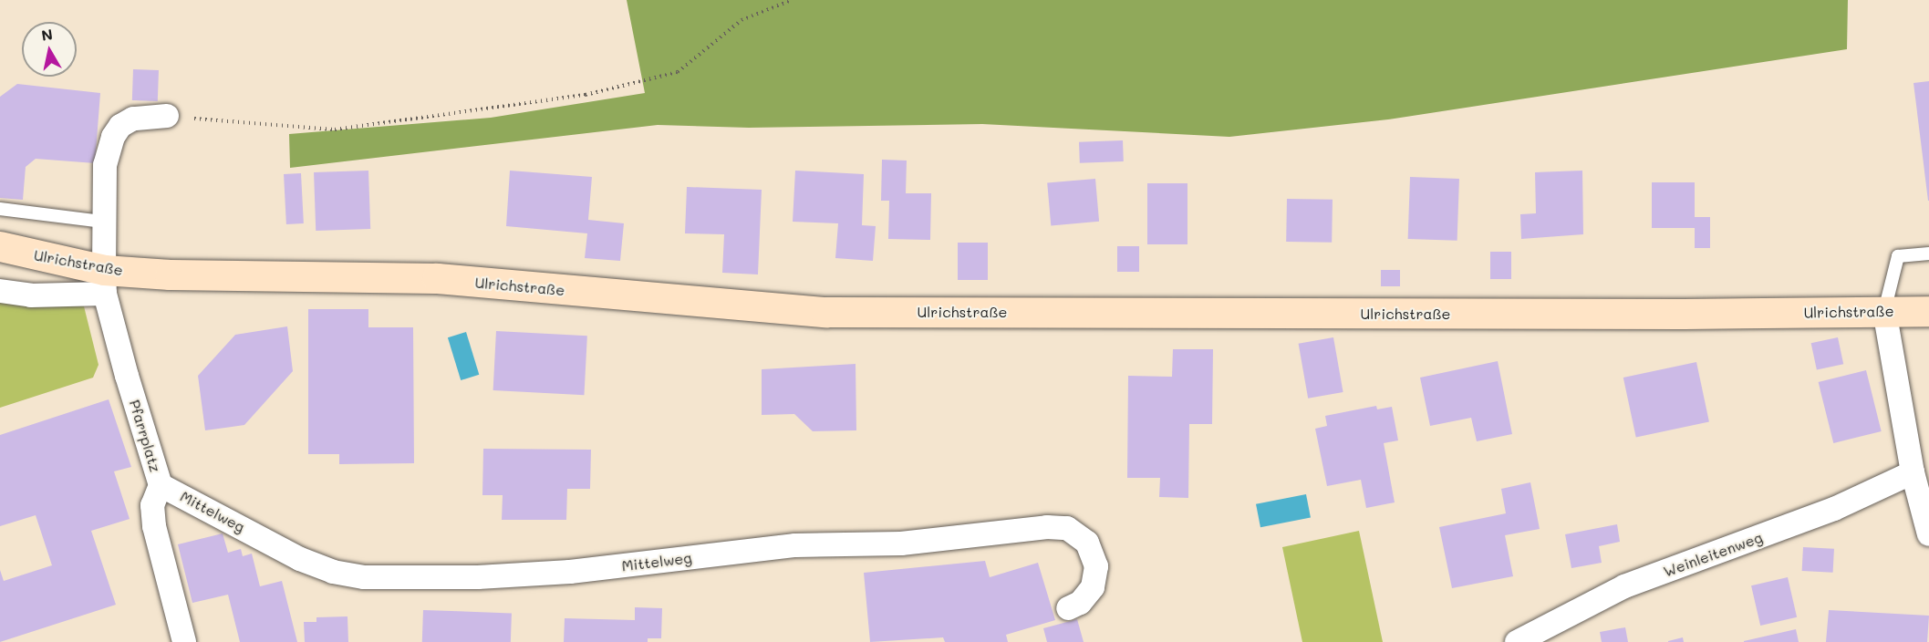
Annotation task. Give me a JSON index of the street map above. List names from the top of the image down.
{
  "streets": {
    "street": [
      "Ulrichstraße",
      "Pfarrplatz",
      "Mittelweg",
      "Weinleitenweg"
    ]
  },
  "crossings": [
    ["Ulrichstraße", "Pfarrplatz"],
    ["Pfarrplatz", "Mittelweg"]
  ],
  "north": "top"
}
